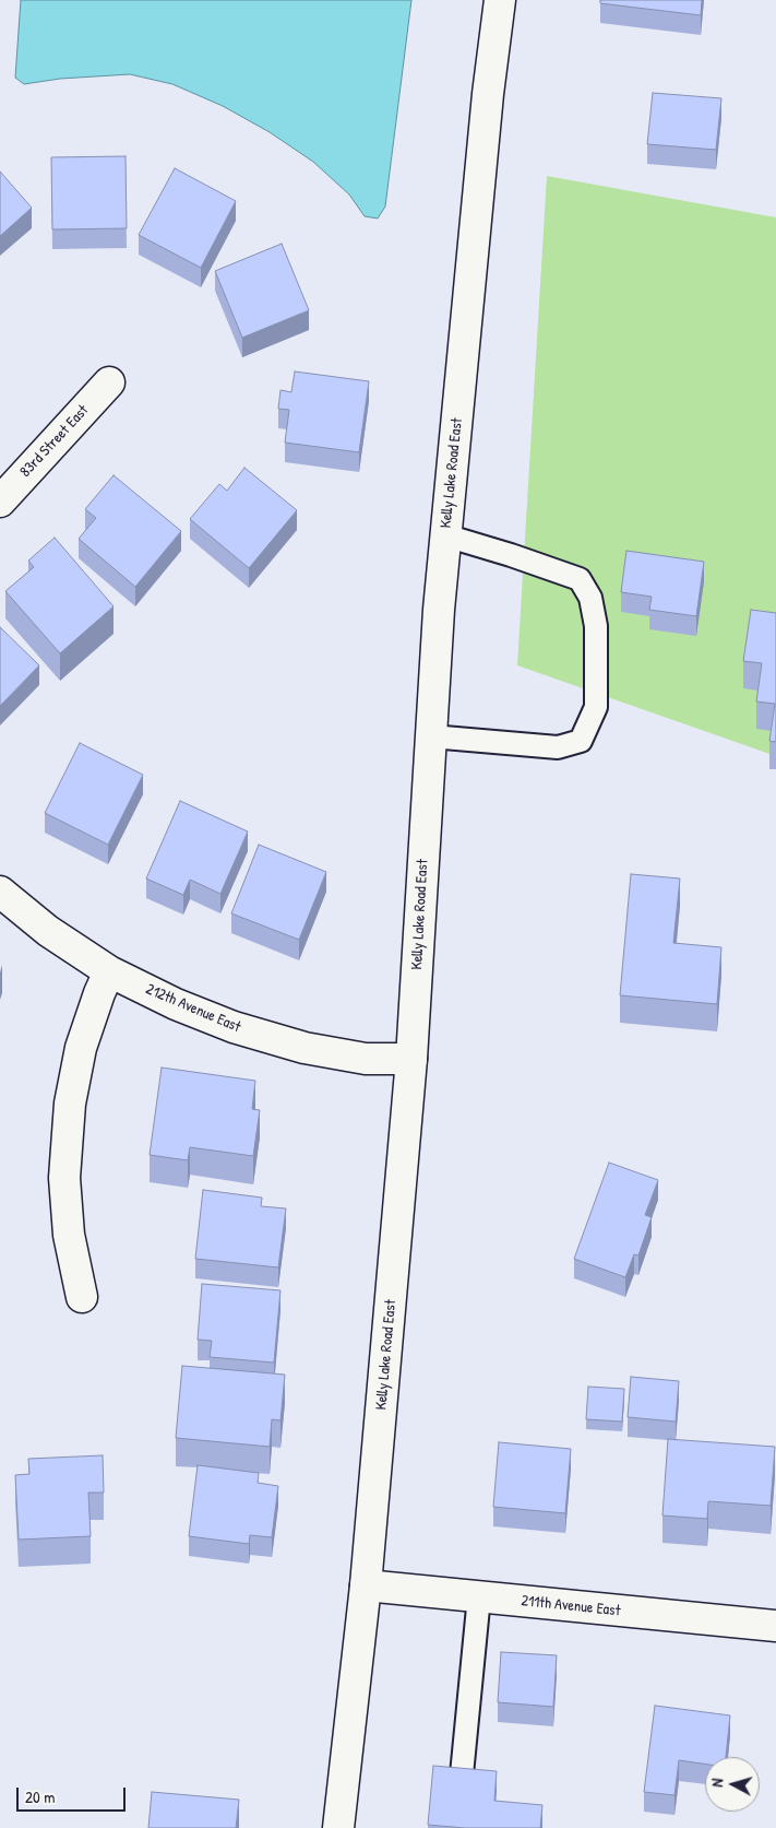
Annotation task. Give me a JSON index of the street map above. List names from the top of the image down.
{
  "streets": {
    "street": [
      "83rd Street East",
      "Kelly Lake Road East",
      "212th Avenue East",
      "211th Avenue East"
    ]
  },
  "crossings": [
    ["Kelly Lake Road East", "212th Avenue East"],
    ["Kelly Lake Road East", "211th Avenue East"]
  ],
  "scale_bar": "20 m",
  "north": "left"
}
